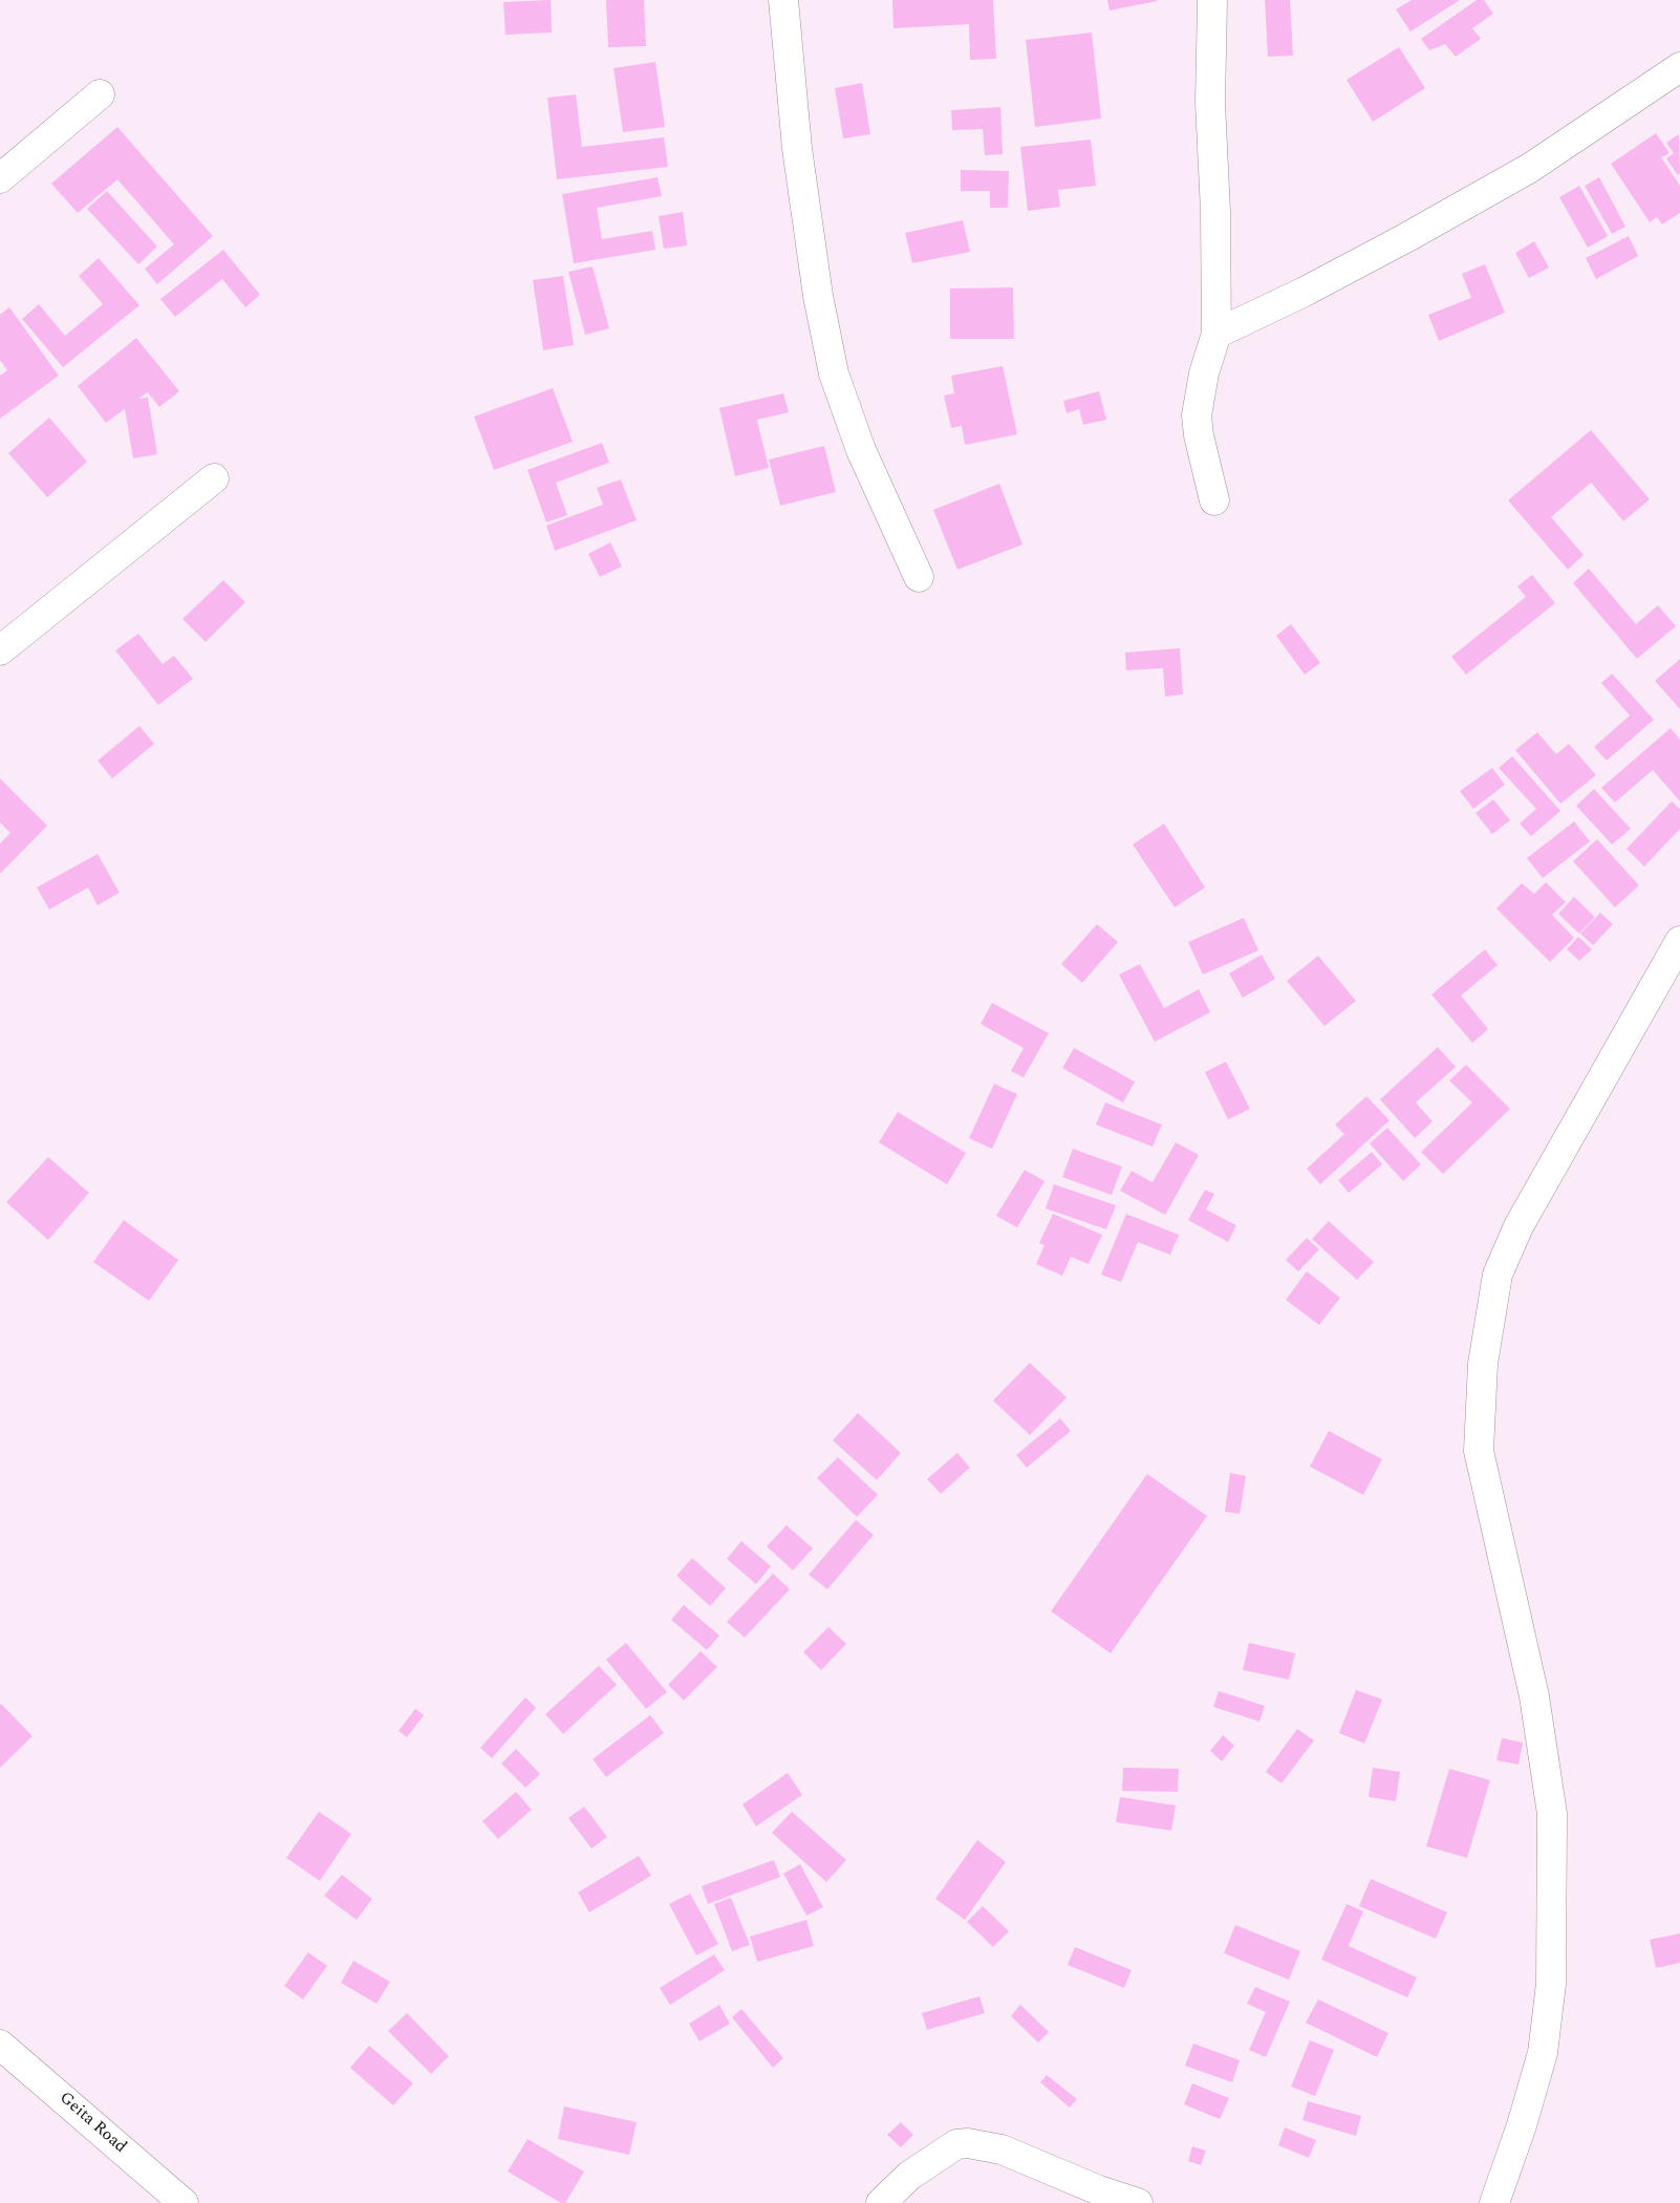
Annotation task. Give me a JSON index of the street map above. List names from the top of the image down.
{
  "streets": {
    "main road": ["Geita Road"]
  }
}
